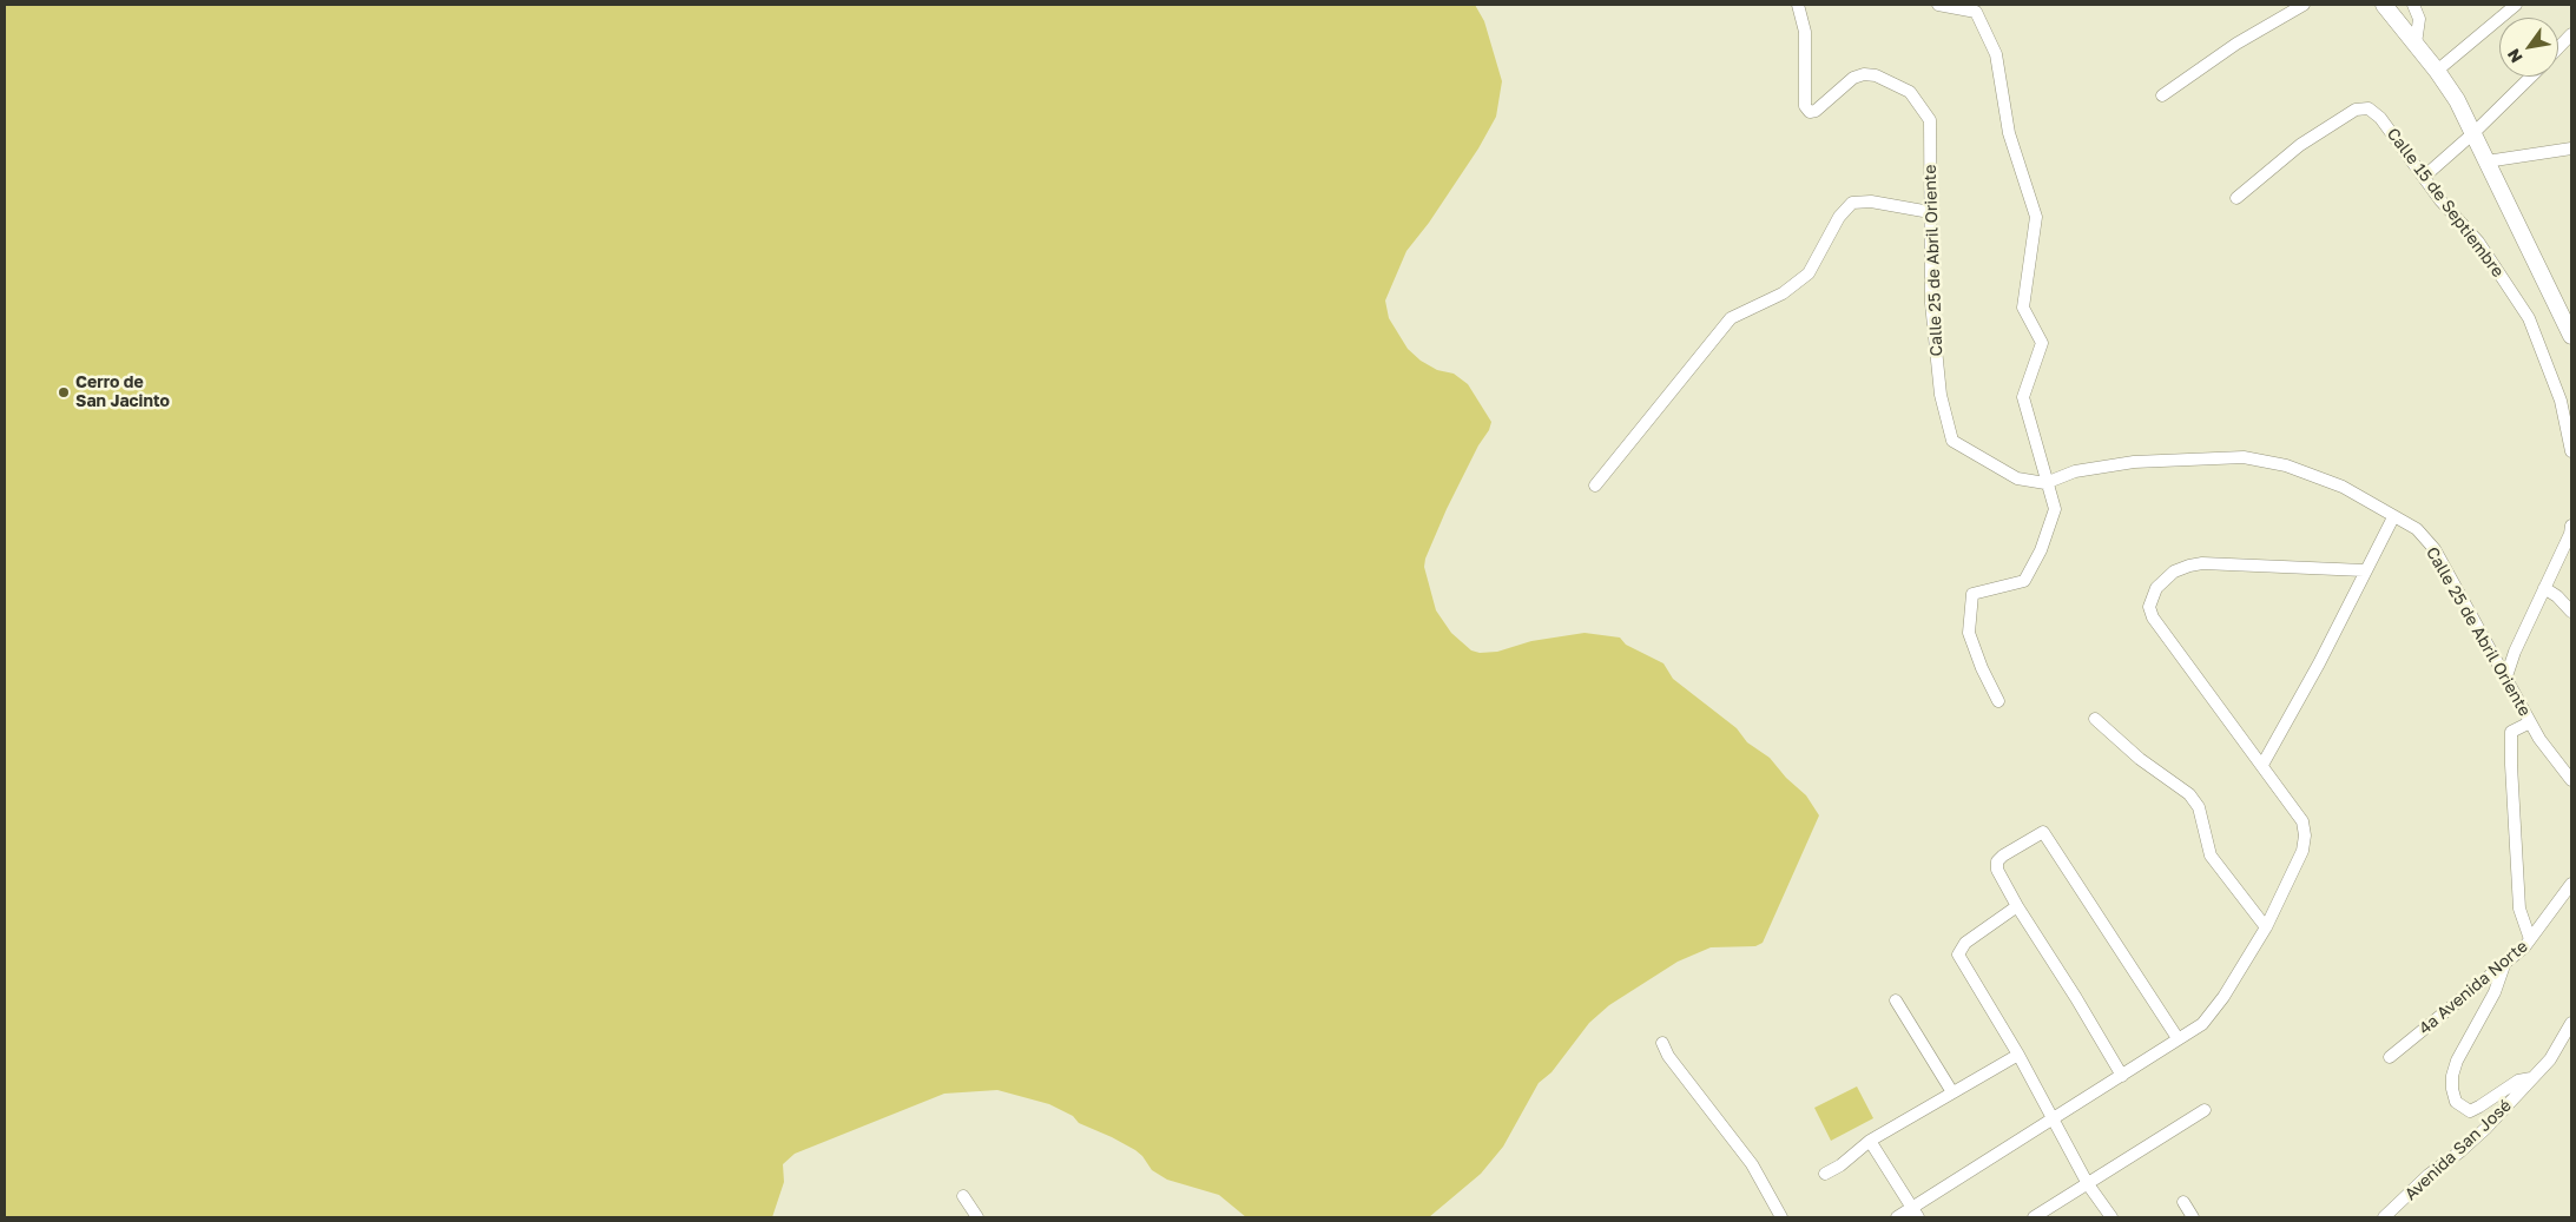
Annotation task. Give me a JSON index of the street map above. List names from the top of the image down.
{
  "streets": {
    "street": [
      "Calle 15 de Septiembre",
      "Calle 25 de Abril Oriente",
      "4a Avenida Norte",
      "Avenida San José"
    ]
  },
  "places": ["Cerro de San Jacinto"],
  "north": "bottom left"
}
